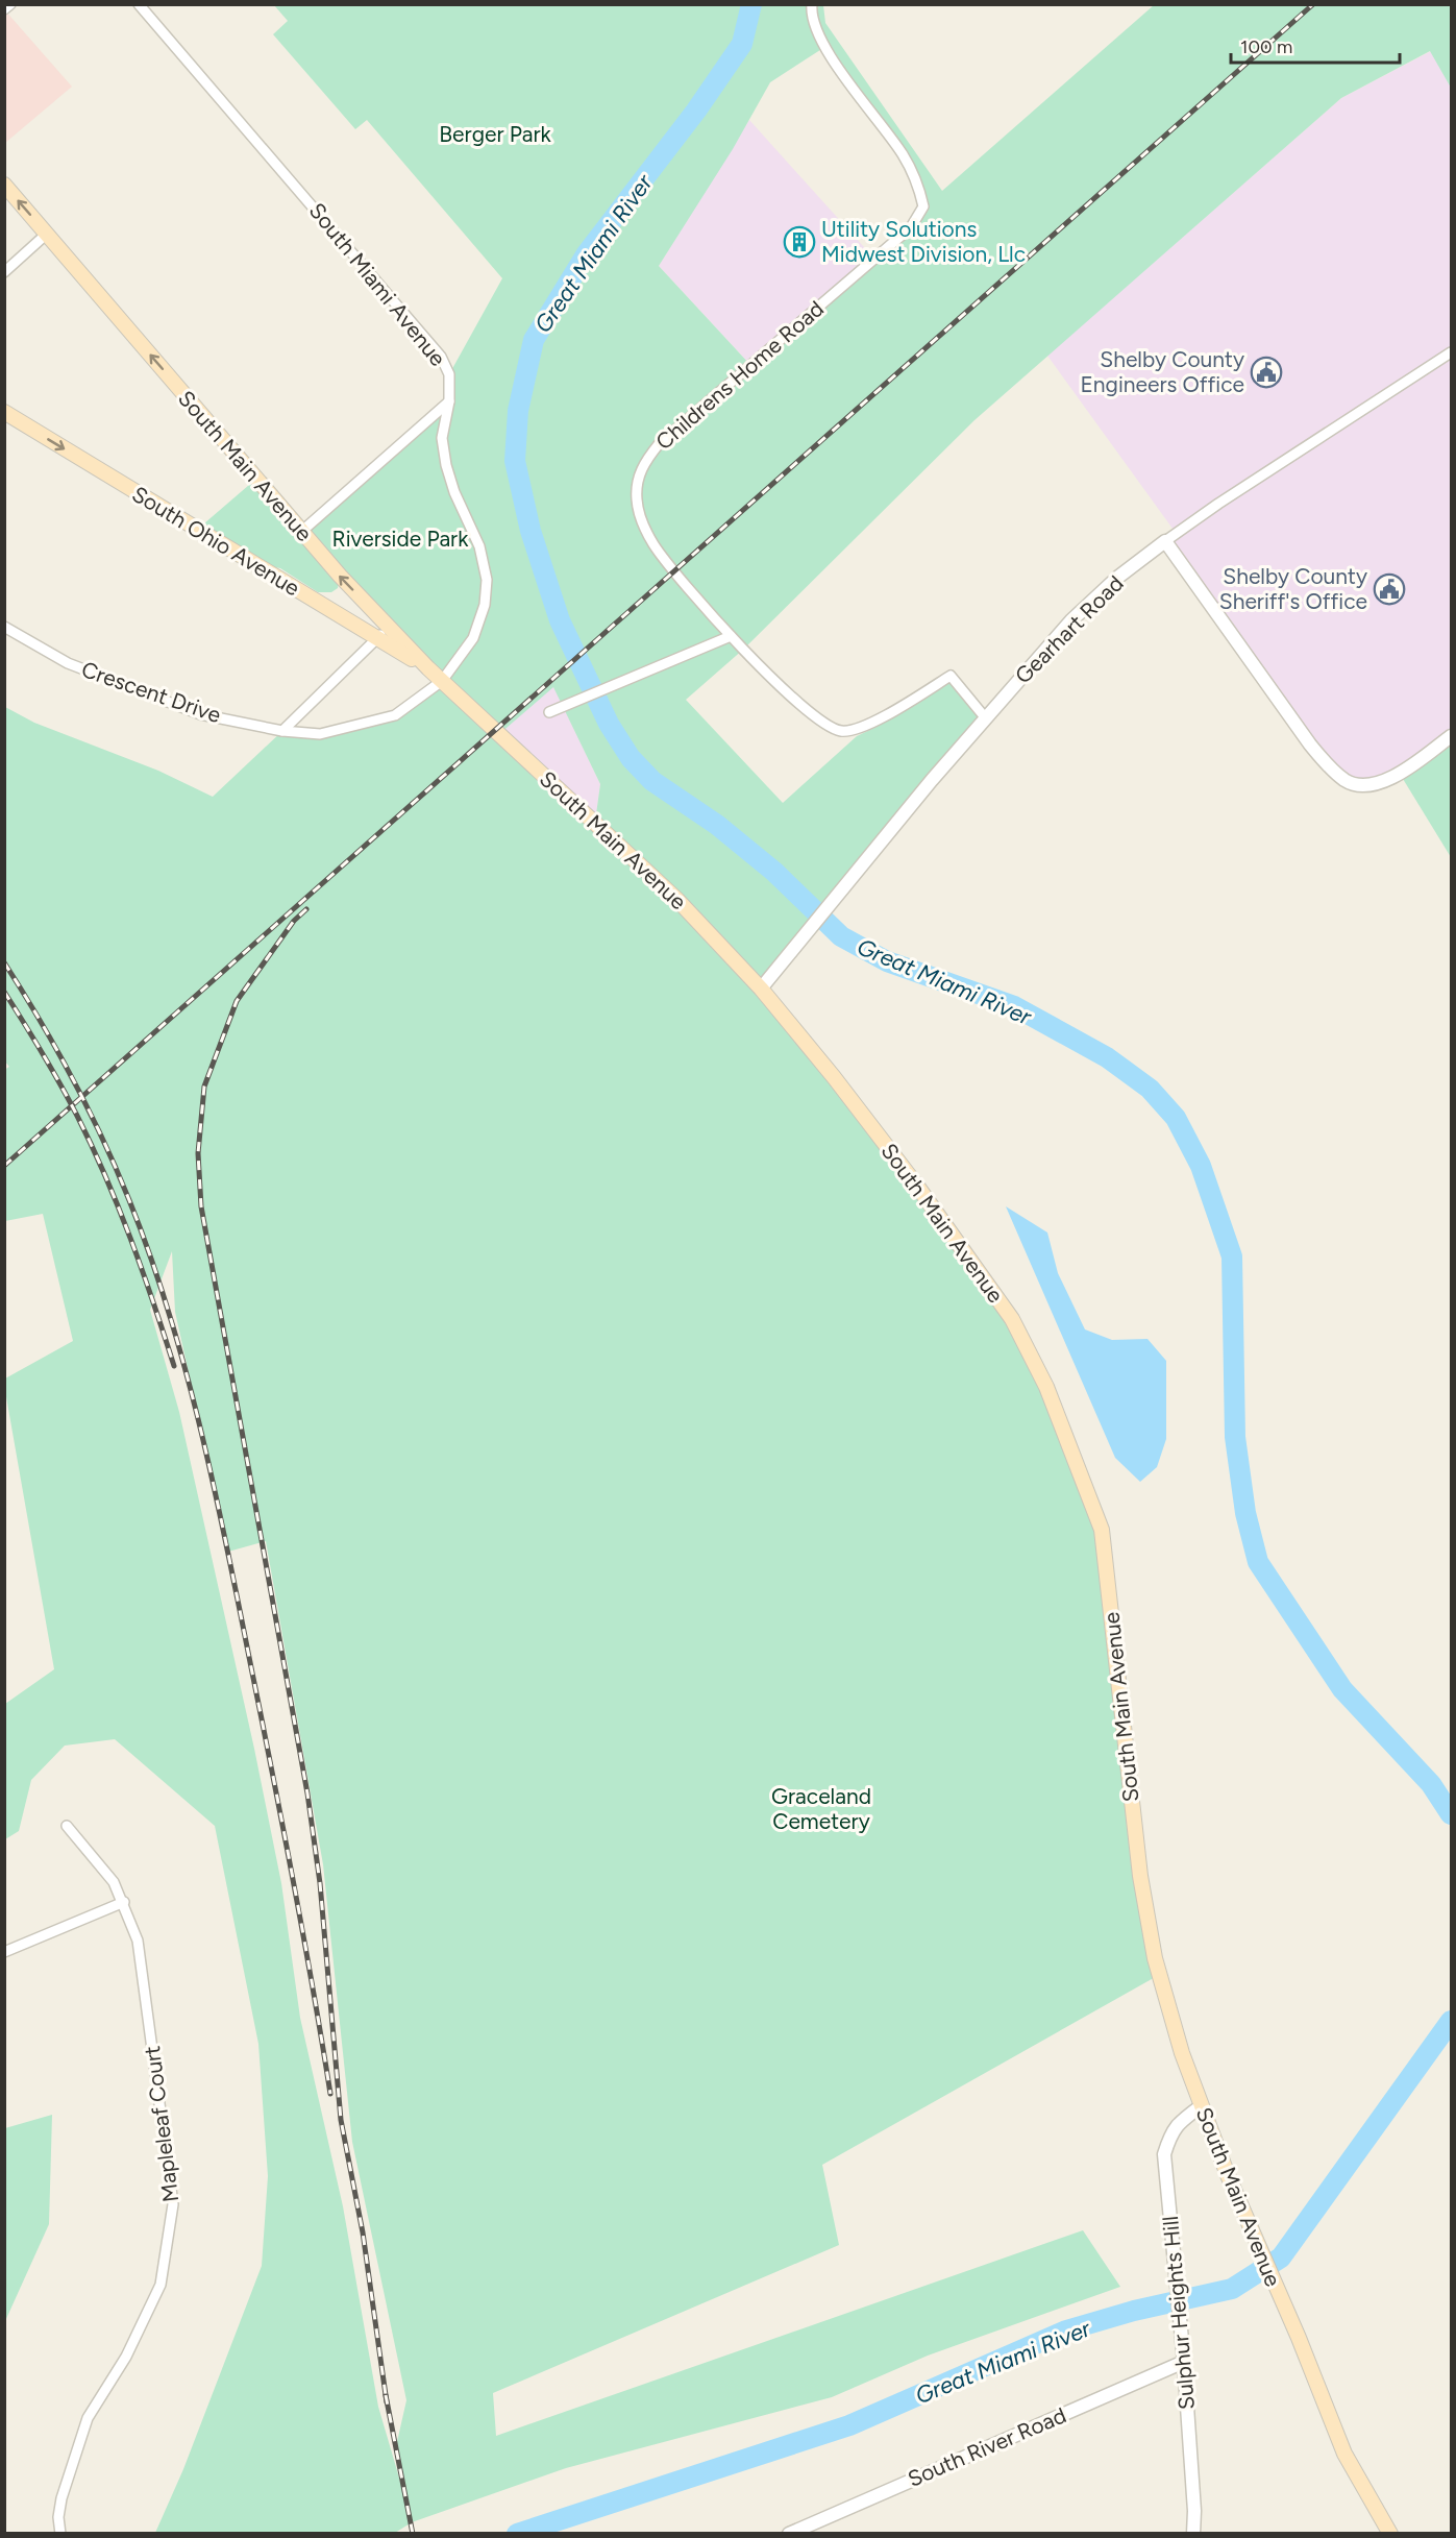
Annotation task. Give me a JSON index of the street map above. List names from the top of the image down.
{
  "streets": {
    "main road": ["South Main Avenue", "South Ohio Avenue"],
    "street": [
      "South Miami Avenue",
      "Childrens Home Road",
      "Gearhart Road",
      "Crescent Drive",
      "Mapleleaf Court",
      "Sulphur Heights Hill",
      "South River Road"
    ]
  },
  "crossings": [
    ["South Miami Avenue", "South Main Avenue"],
    ["South Miami Avenue", "Crescent Drive"],
    ["Childrens Home Road", "Gearhart Road"],
    ["South Main Avenue", "South Ohio Avenue"],
    ["South Main Avenue", "Gearhart Road"],
    ["South Main Avenue", "Crescent Drive"],
    ["South Main Avenue", "Sulphur Heights Hill"],
    ["Sulphur Heights Hill", "South River Road"]
  ],
  "one_way": ["South Ohio Avenue"],
  "water": ["Great Miami River"],
  "parks": ["Berger Park", "Riverside Park", "Graceland Cemetery"],
  "places": {
    "building": ["Utility Solutions Midwest Division, Llc"],
    "public building": ["Shelby County Engineers Office", "Shelby County Sheriff's Office"]
  },
  "scale_bar": "100 m"
}
